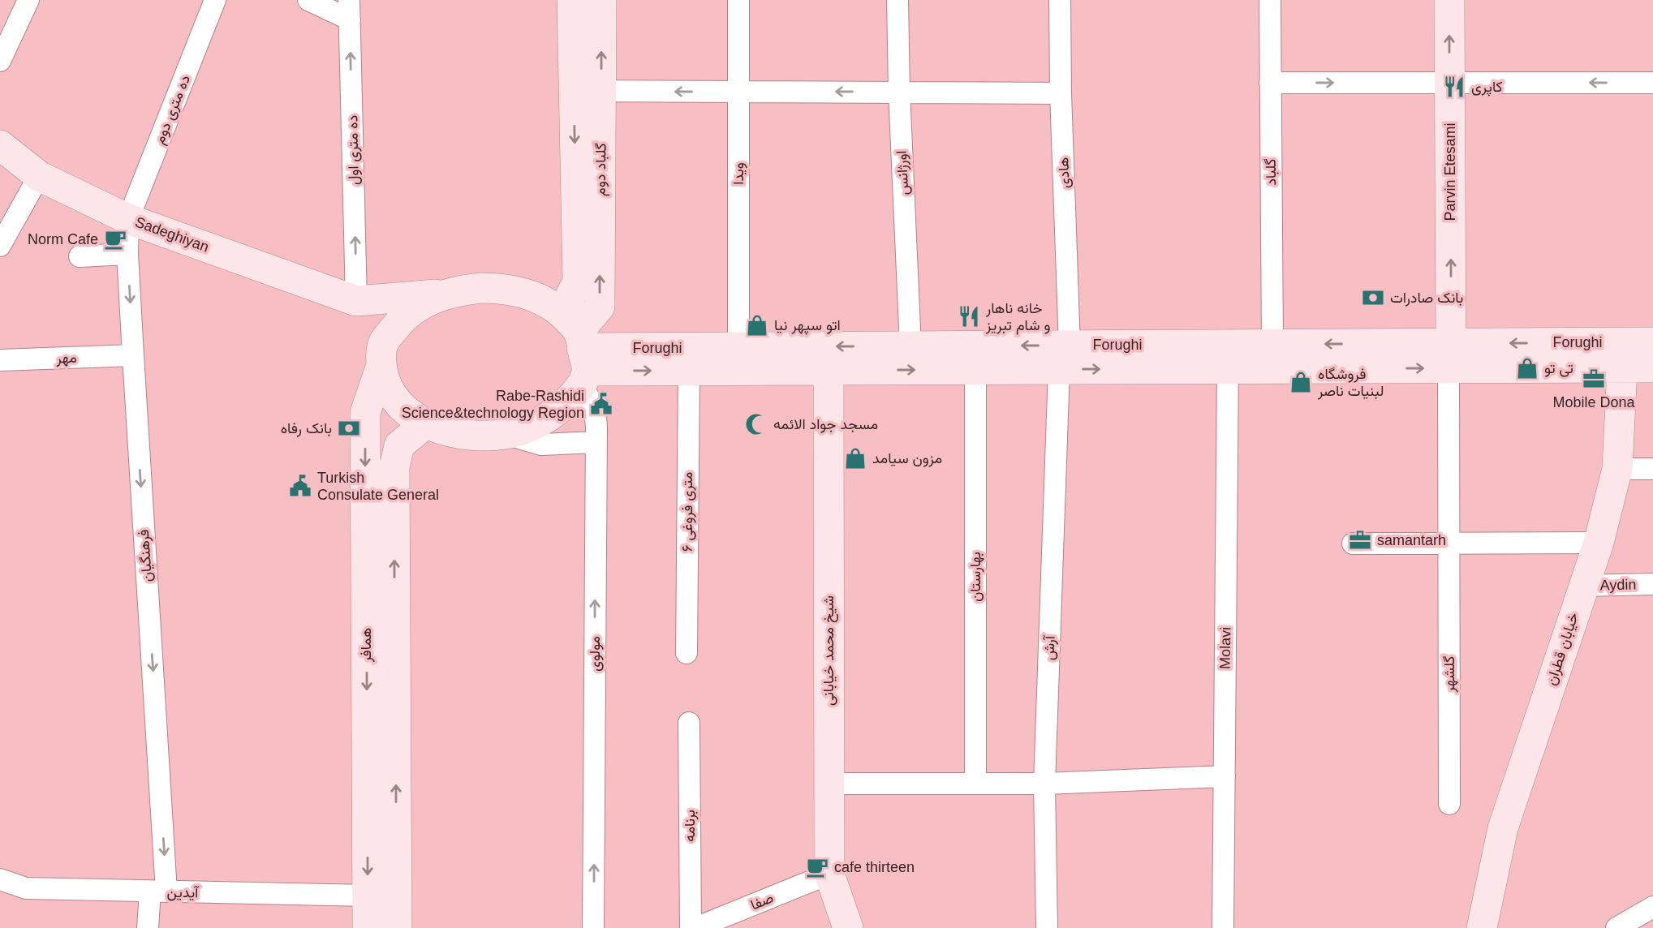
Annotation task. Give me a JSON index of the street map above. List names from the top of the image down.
{
  "streets": {
    "main road": [
      "گلباد دوم",
      "Parvin Etesami",
      "Sadeghiyan",
      "Forughi",
      "همافر",
      "خیابان قطران",
      "شیخ محمد خیابانی"
    ],
    "street": [
      "ده متری دوم",
      "ده متری اول",
      "گلباد",
      "اورژانس",
      "هادی",
      "ویدا",
      "مهر",
      "۶ متری فروغی",
      "فرهنگیان",
      "بهارستان",
      "Aydin",
      "آرش",
      "Molavi",
      "مولوی",
      "گلشهر",
      "برنامه",
      "آیدین",
      "صفا"
    ]
  },
  "crossings": [
    ["ده متری دوم", "Sadeghiyan"],
    ["ده متری دوم", "فرهنگیان"],
    ["ده متری اول", "Sadeghiyan"],
    ["گلباد دوم", "Forughi"],
    ["گلباد دوم", "همافر"],
    ["گلباد دوم", "مولوی"],
    ["گلباد", "Forughi"],
    ["Parvin Etesami", "Forughi"],
    ["Parvin Etesami", "گلشهر"],
    ["اورژانس", "Forughi"],
    ["هادی", "Forughi"],
    ["هادی", "آرش"],
    ["ویدا", "Forughi"],
    ["Sadeghiyan", "فرهنگیان"],
    ["Forughi", "۶ متری فروغی"],
    ["Forughi", "بهارستان"],
    ["Forughi", "همافر"],
    ["Forughi", "آرش"],
    ["Forughi", "Molavi"],
    ["Forughi", "خیابان قطران"],
    ["Forughi", "شیخ محمد خیابانی"],
    ["Forughi", "مولوی"],
    ["Forughi", "گلشهر"],
    ["مهر", "فرهنگیان"],
    ["فرهنگیان", "آیدین"],
    ["Aydin", "خیابان قطران"],
    ["همافر", "مولوی"],
    ["همافر", "آیدین"],
    ["شیخ محمد خیابانی", "صفا"],
    ["برنامه", "صفا"]
  ],
  "one_way": [
    "ده متری اول",
    "Parvin Etesami",
    "فرهنگیان",
    "مولوی"
  ],
  "places": {
    "restaurant": ["کاپری", "خانه ناهار و شام تبریز"],
    "cafe": ["Norm Cafe", "cafe thirteen"],
    "bank": ["بانک صادرات", "بانک رفاه"],
    "shop": [
      "اتو سپهر نیا",
      "تی تو",
      "فروشگاه لبنیات ناصر",
      "مزون سیامد"
    ],
    "office": ["Mobile Dona", "samantarh"],
    "public building": ["Rabe-Rashidi Science&technology Region", "Turkish Consulate General"],
    "mosque": ["مسجد جواد الائمه"]
  }
}
